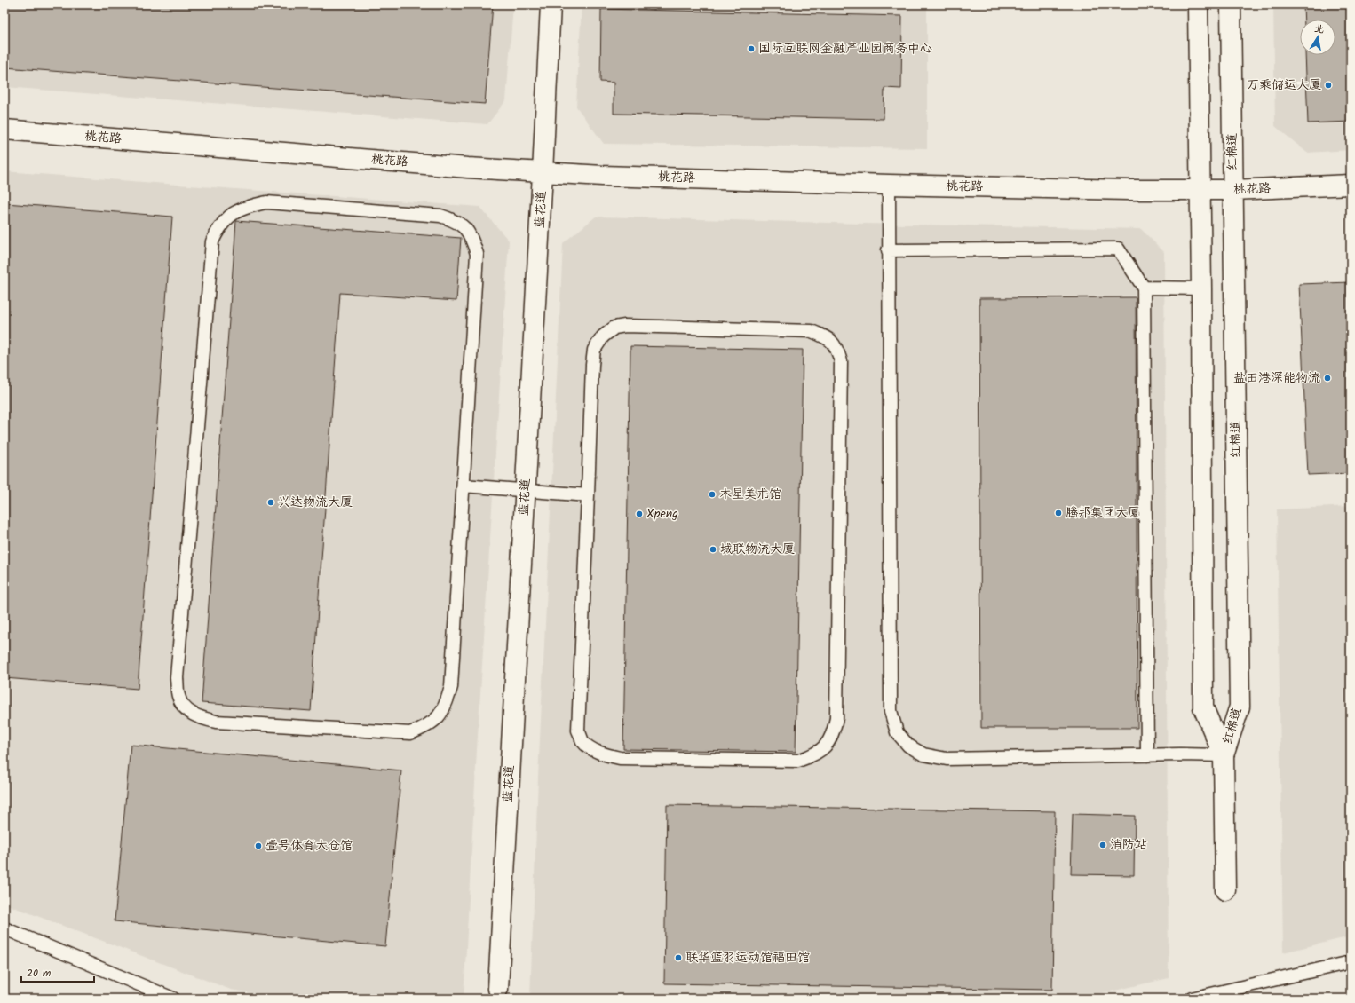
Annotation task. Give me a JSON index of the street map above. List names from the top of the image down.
{
  "streets": {
    "main road": ["桃花路", "红棉道", "蓝花道"]
  },
  "crossings": [
    ["桃花路", "红棉道"],
    ["桃花路", "蓝花道"]
  ],
  "places": [
    "国际互联网金融产业园商务中心",
    "万乘储运大厦",
    "盐田港深能物流",
    "木星美术馆",
    "兴达物流大厦",
    "腾邦集团大厦",
    "Xpeng",
    "城联物流大厦",
    "消防站",
    "壹号体育大仓馆",
    "联华篮羽运动馆福田馆"
  ],
  "scale_bar": "20 m",
  "north": "top"
}
